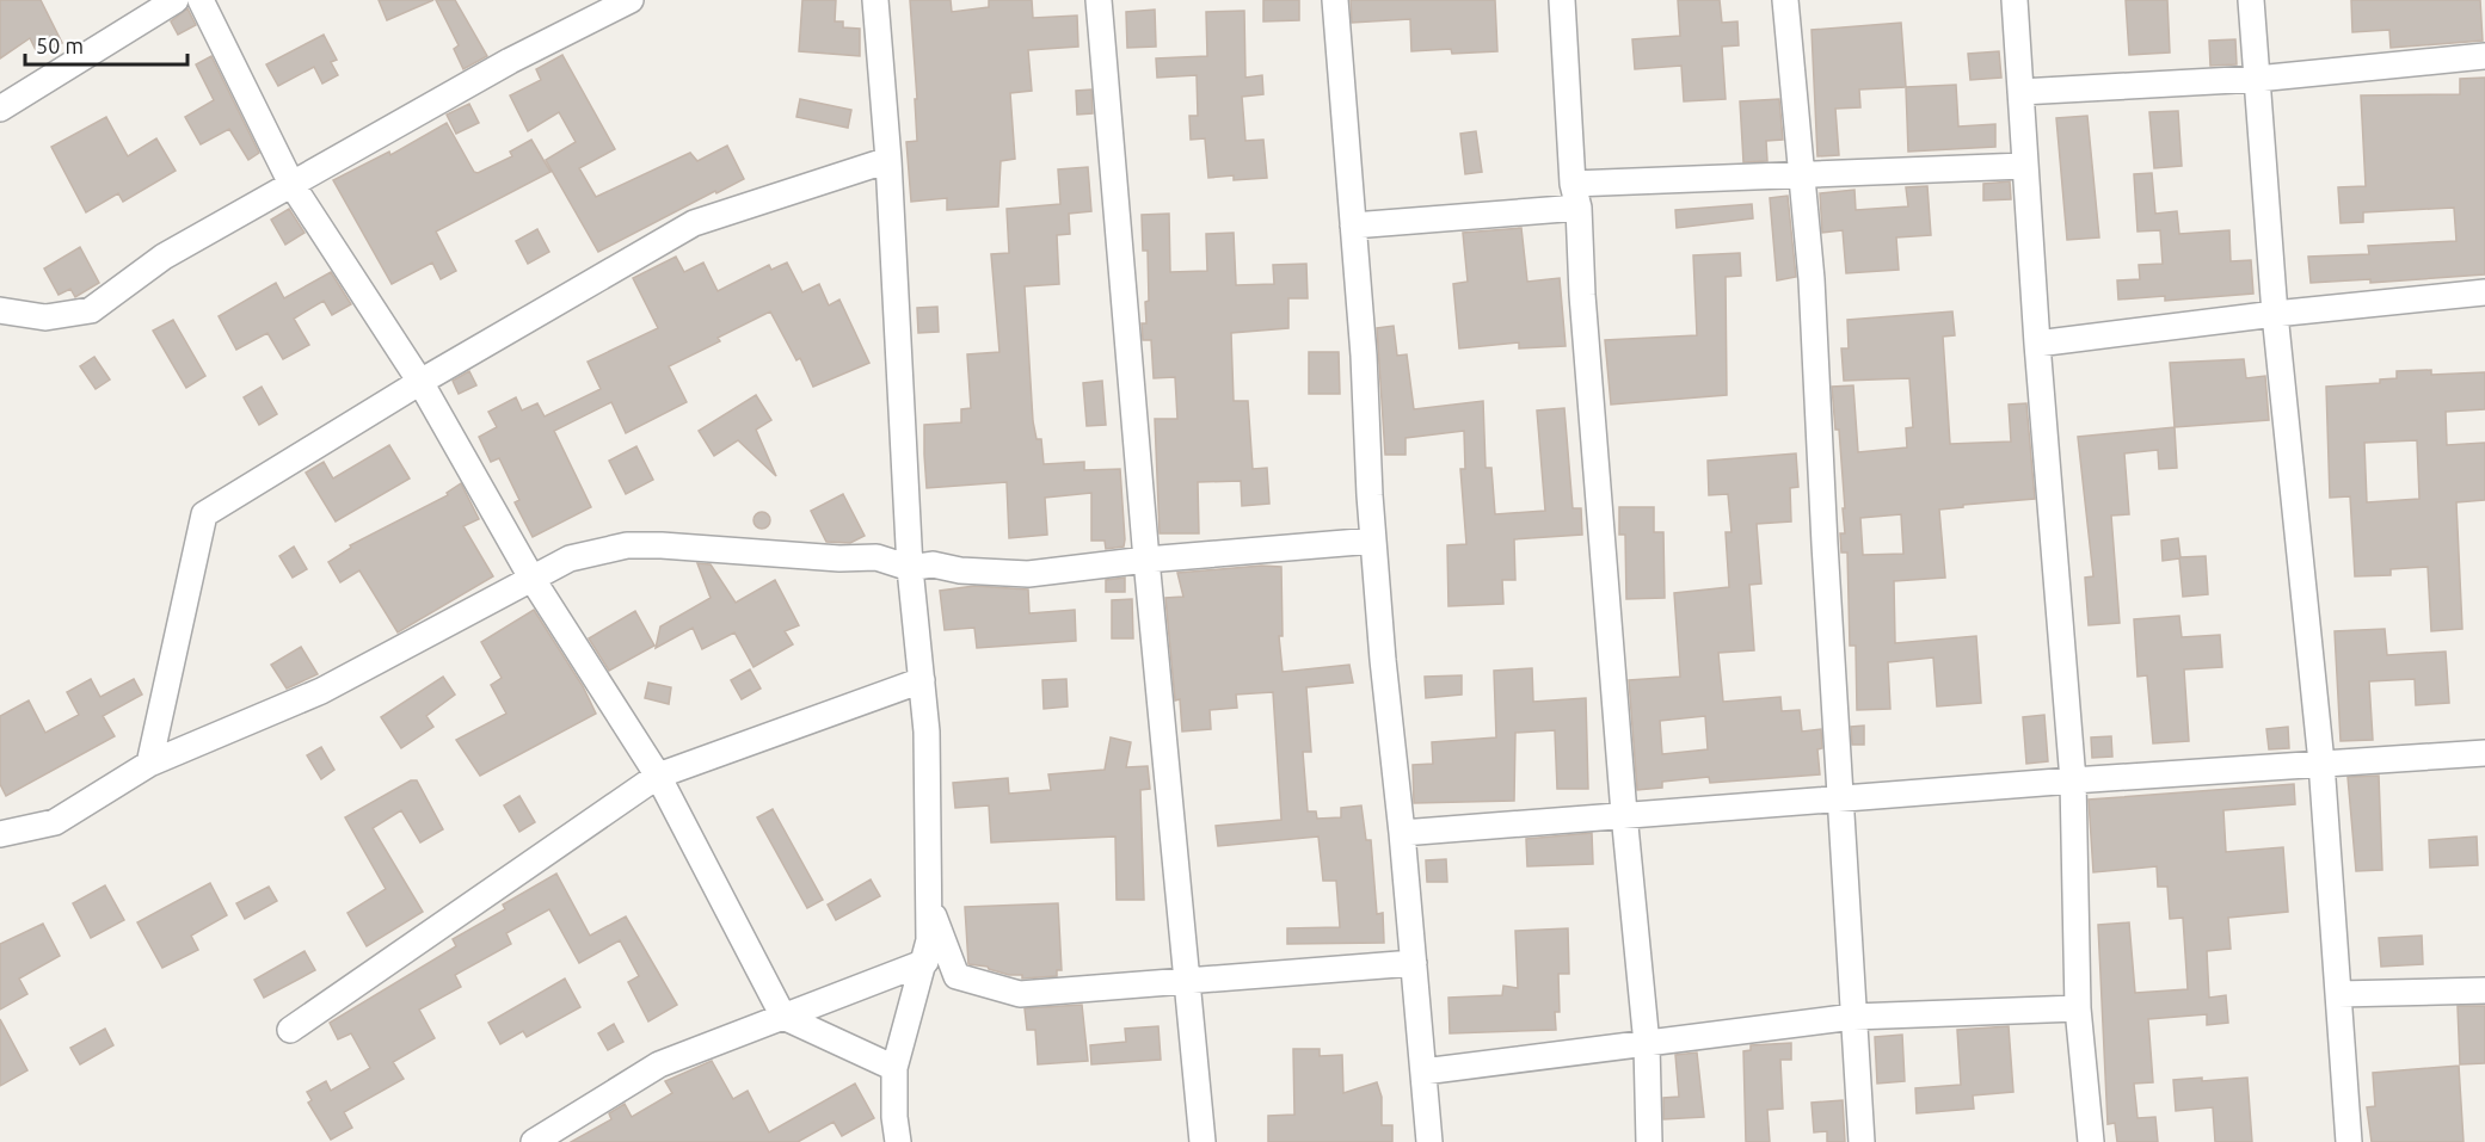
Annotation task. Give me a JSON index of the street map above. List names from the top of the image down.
{
  "scale_bar": "50 m"
}
